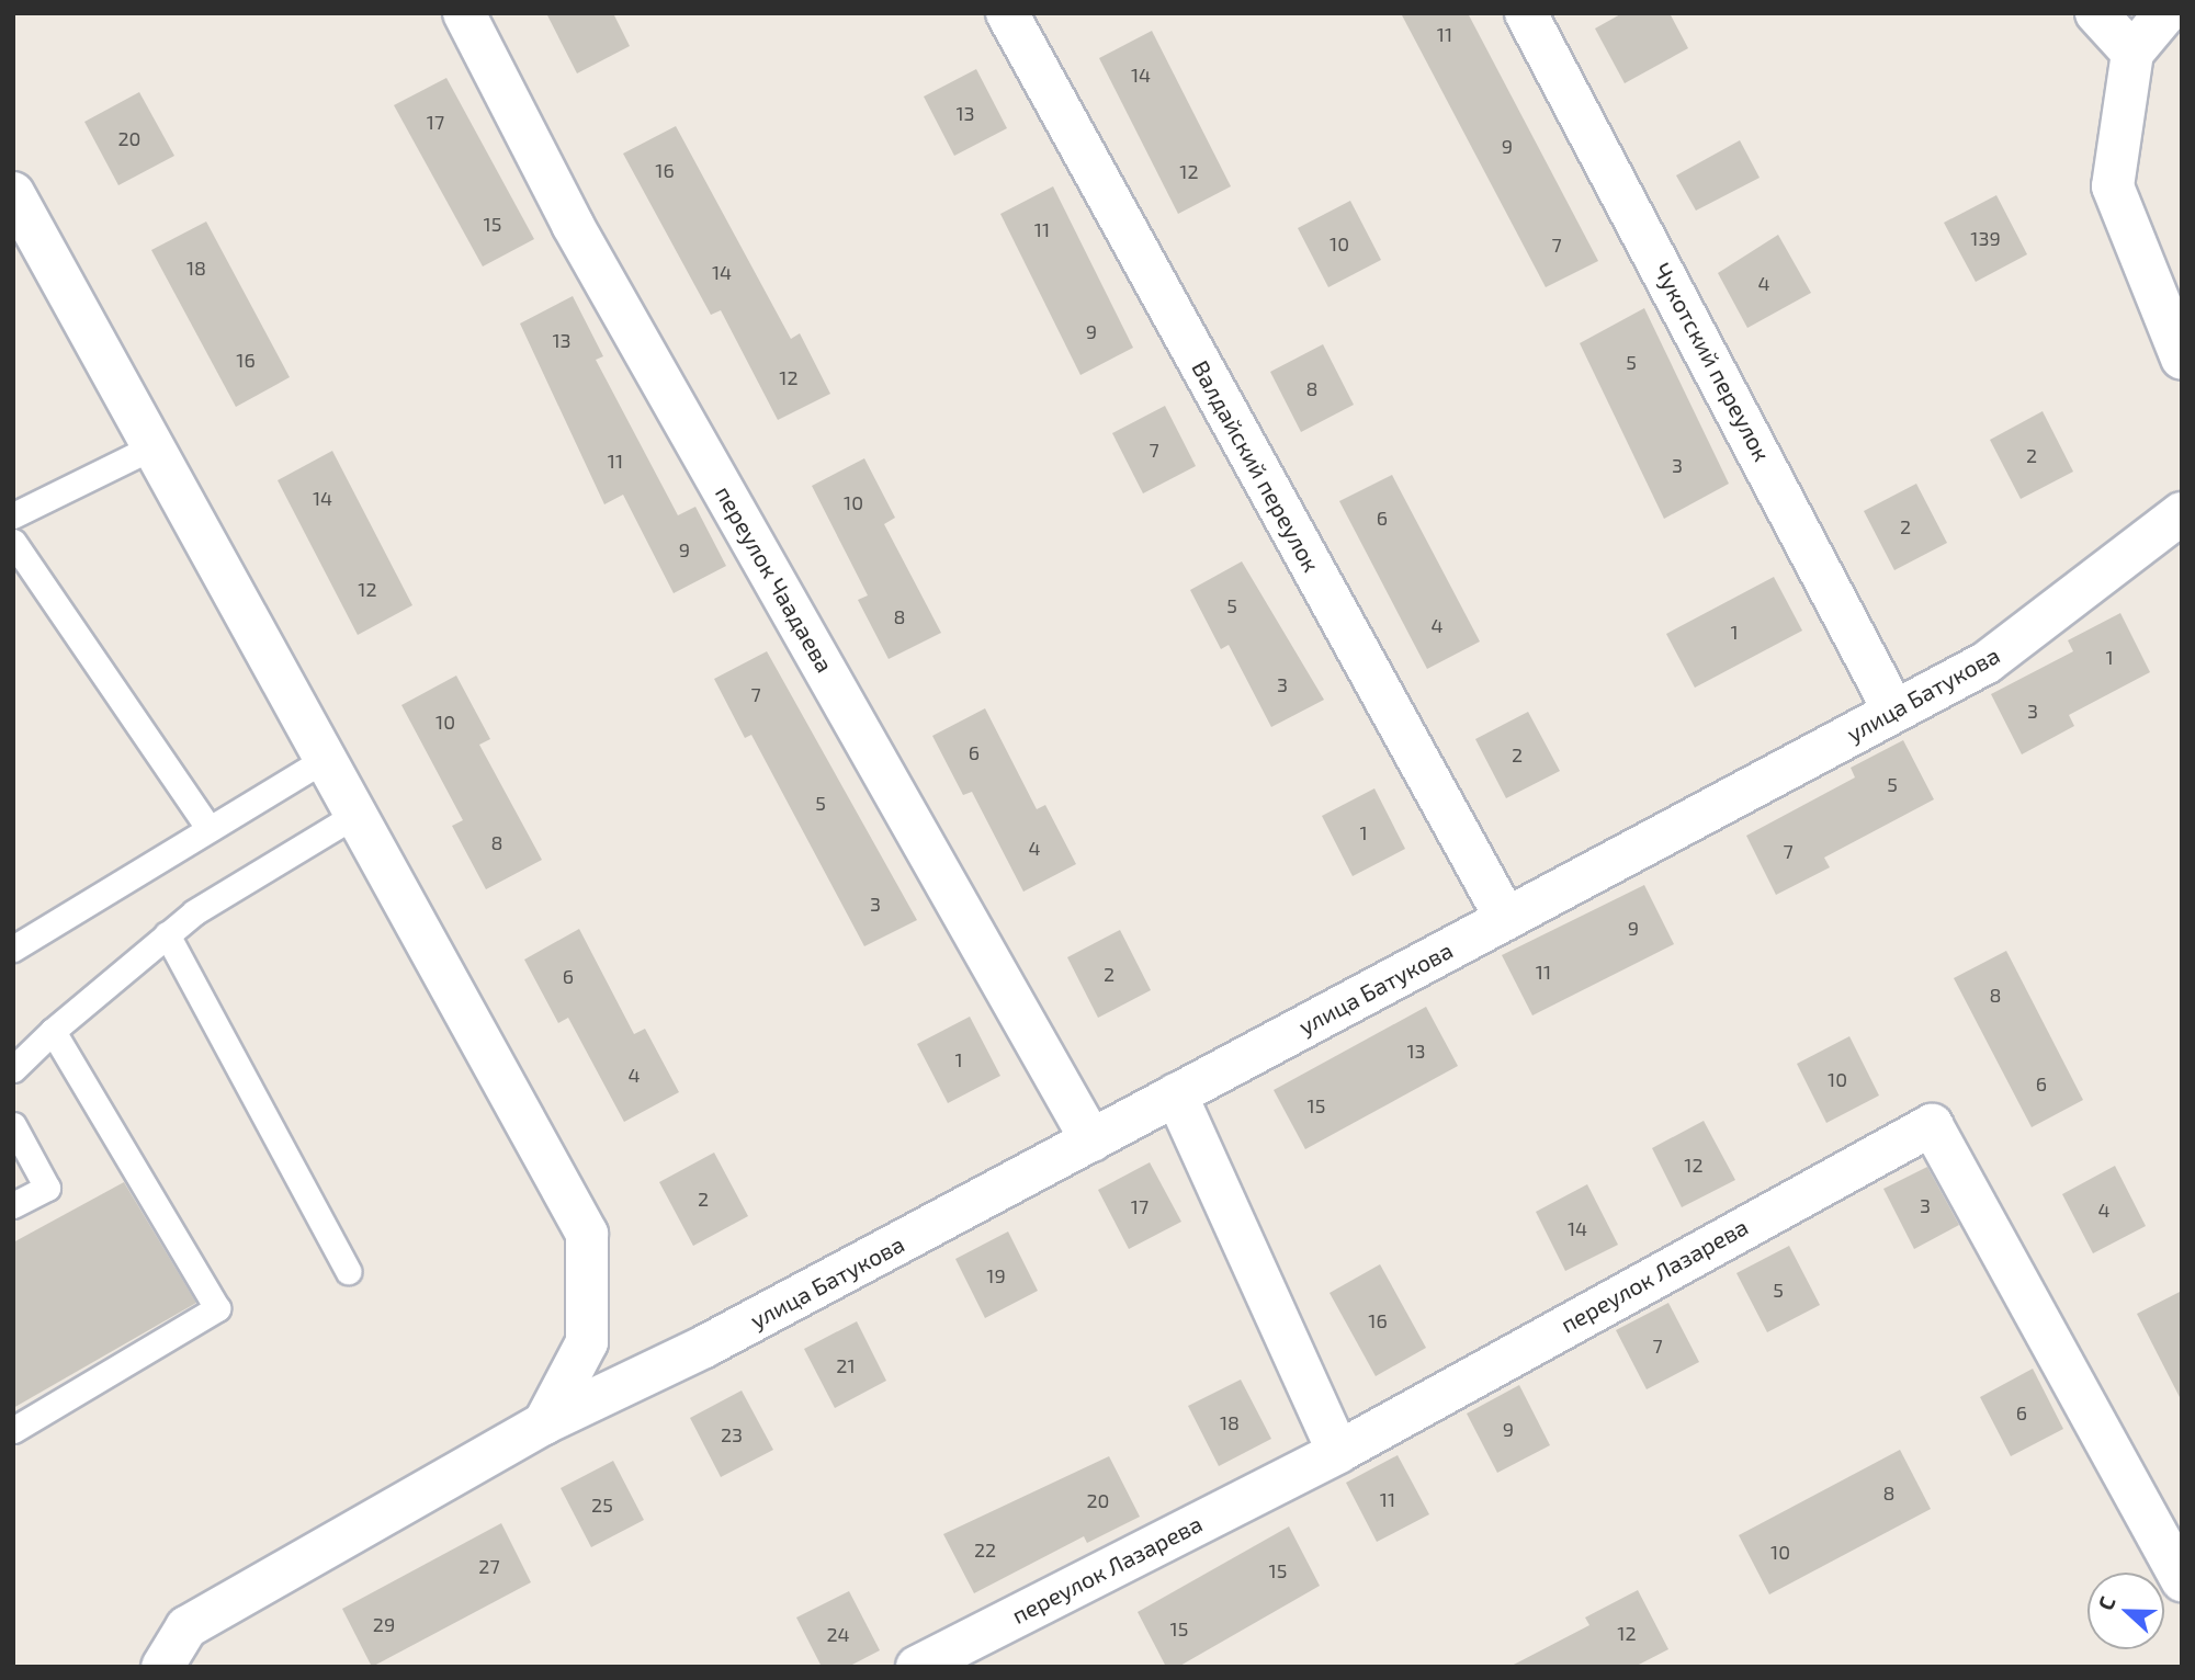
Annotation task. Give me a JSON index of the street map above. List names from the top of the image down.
{
  "streets": {
    "street": [
      "Чукотский переулок",
      "Валдайский переулок",
      "переулок Чаадаева",
      "улица Батукова",
      "переулок Лазарева"
    ]
  },
  "crossings": [
    ["Чукотский переулок", "улица Батукова"],
    ["Валдайский переулок", "улица Батукова"],
    ["переулок Чаадаева", "улица Батукова"]
  ],
  "house_numbers": [
    "11",
    "14",
    "13",
    "17",
    "20",
    "9",
    "16",
    "12",
    "15",
    "11",
    "139",
    "10",
    "7",
    "18",
    "14",
    "4",
    "9",
    "13",
    "16",
    "5",
    "12",
    "8",
    "7",
    "2",
    "11",
    "3",
    "14",
    "10",
    "6",
    "2",
    "9",
    "12",
    "5",
    "8",
    "4",
    "1",
    "1",
    "3",
    "7",
    "3",
    "10",
    "6",
    "2",
    "5",
    "5",
    "1",
    "8",
    "4",
    "7",
    "3",
    "9",
    "11",
    "2",
    "6",
    "8",
    "13",
    "1",
    "4",
    "10",
    "6",
    "15",
    "12",
    "2",
    "3",
    "17",
    "4",
    "14",
    "19",
    "5",
    "16",
    "7",
    "21",
    "6",
    "18",
    "9",
    "23",
    "8",
    "11",
    "20",
    "25",
    "22",
    "10",
    "27",
    "15",
    "29",
    "15",
    "12",
    "24"
  ],
  "north": "left"
}
